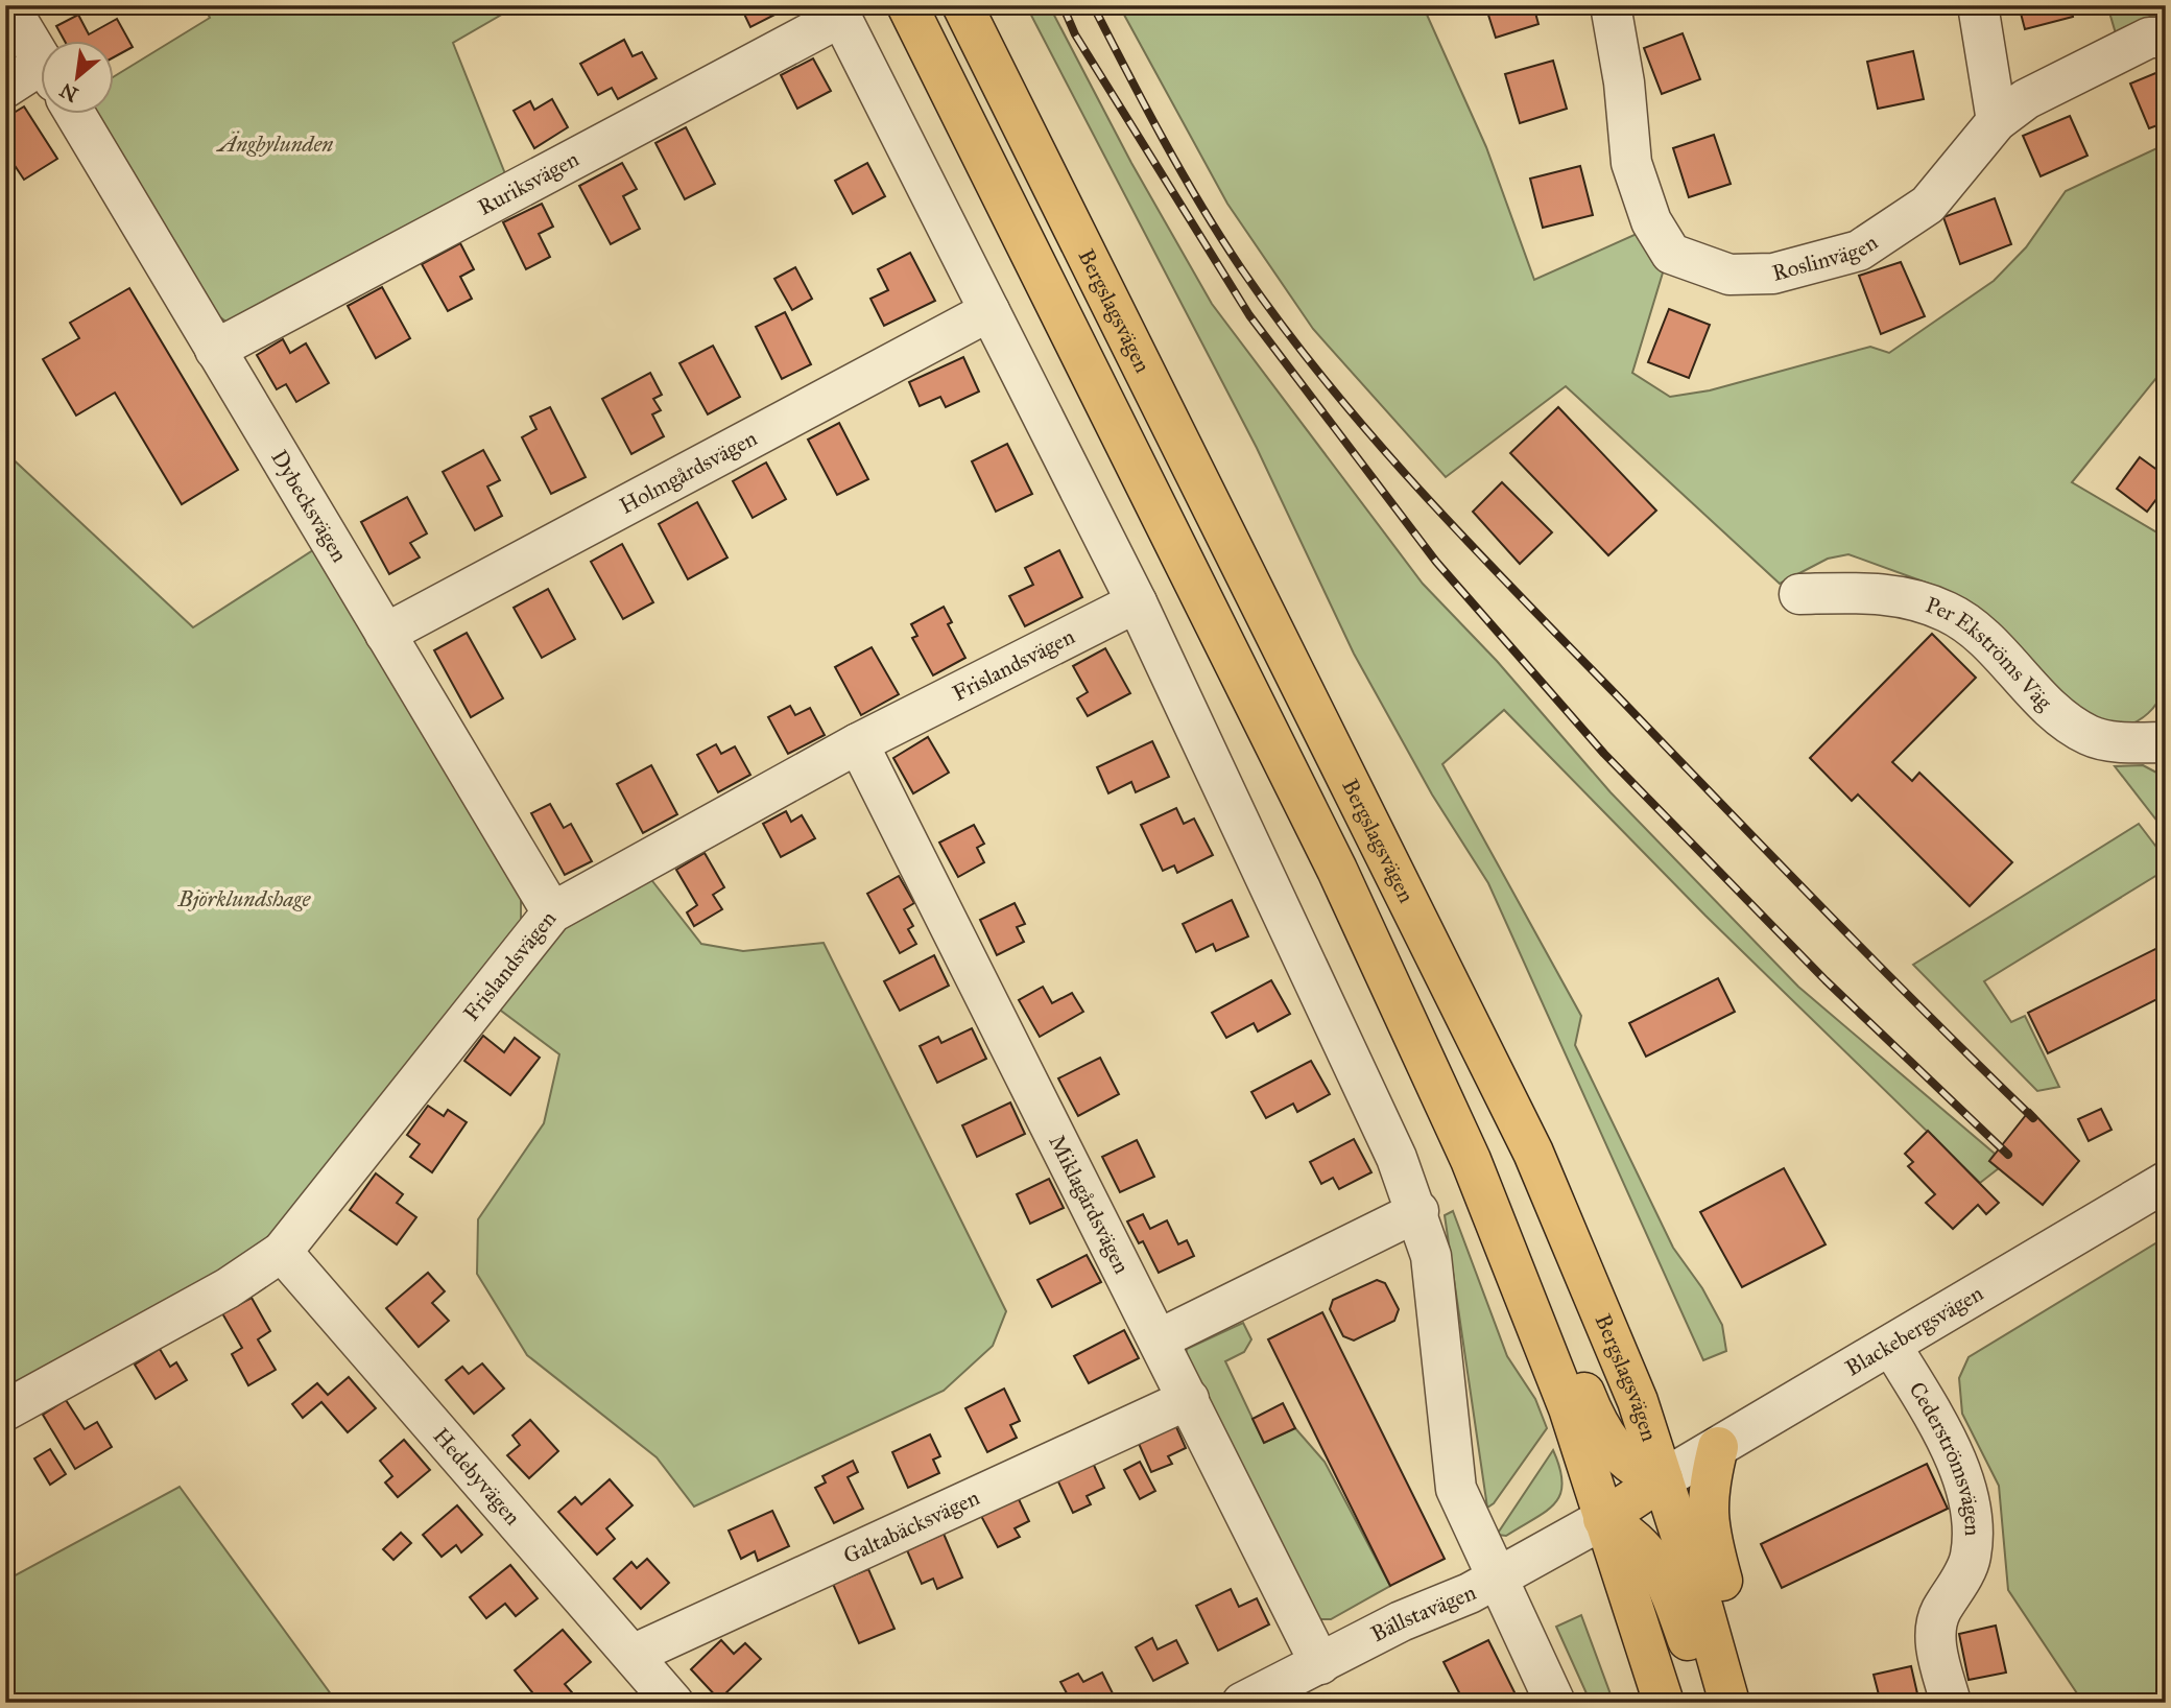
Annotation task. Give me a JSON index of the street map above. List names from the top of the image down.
{
  "streets": {
    "main road": ["Bergslagsvägen"],
    "street": [
      "Ruriksvägen",
      "Roslinvägen",
      "Holmgårdsvägen",
      "Dybecksvägen",
      "Per Ekströms Väg",
      "Frislandsvägen",
      "Miklagårdsvägen",
      "Blackebergsvägen",
      "Cederströmsvägen",
      "Hedebyvägen",
      "Galtabäcksvägen",
      "Bällstavägen"
    ]
  },
  "crossings": [
    ["Ruriksvägen", "Dybecksvägen"],
    ["Bergslagsvägen", "Blackebergsvägen"],
    ["Holmgårdsvägen", "Dybecksvägen"],
    ["Dybecksvägen", "Frislandsvägen"],
    ["Frislandsvägen", "Miklagårdsvägen"],
    ["Frislandsvägen", "Hedebyvägen"],
    ["Miklagårdsvägen", "Galtabäcksvägen"],
    ["Miklagårdsvägen", "Bällstavägen"],
    ["Blackebergsvägen", "Cederströmsvägen"],
    ["Hedebyvägen", "Galtabäcksvägen"]
  ],
  "parks": ["Ängbylunden", "Björklundshage"],
  "north": "bottom left"
}
